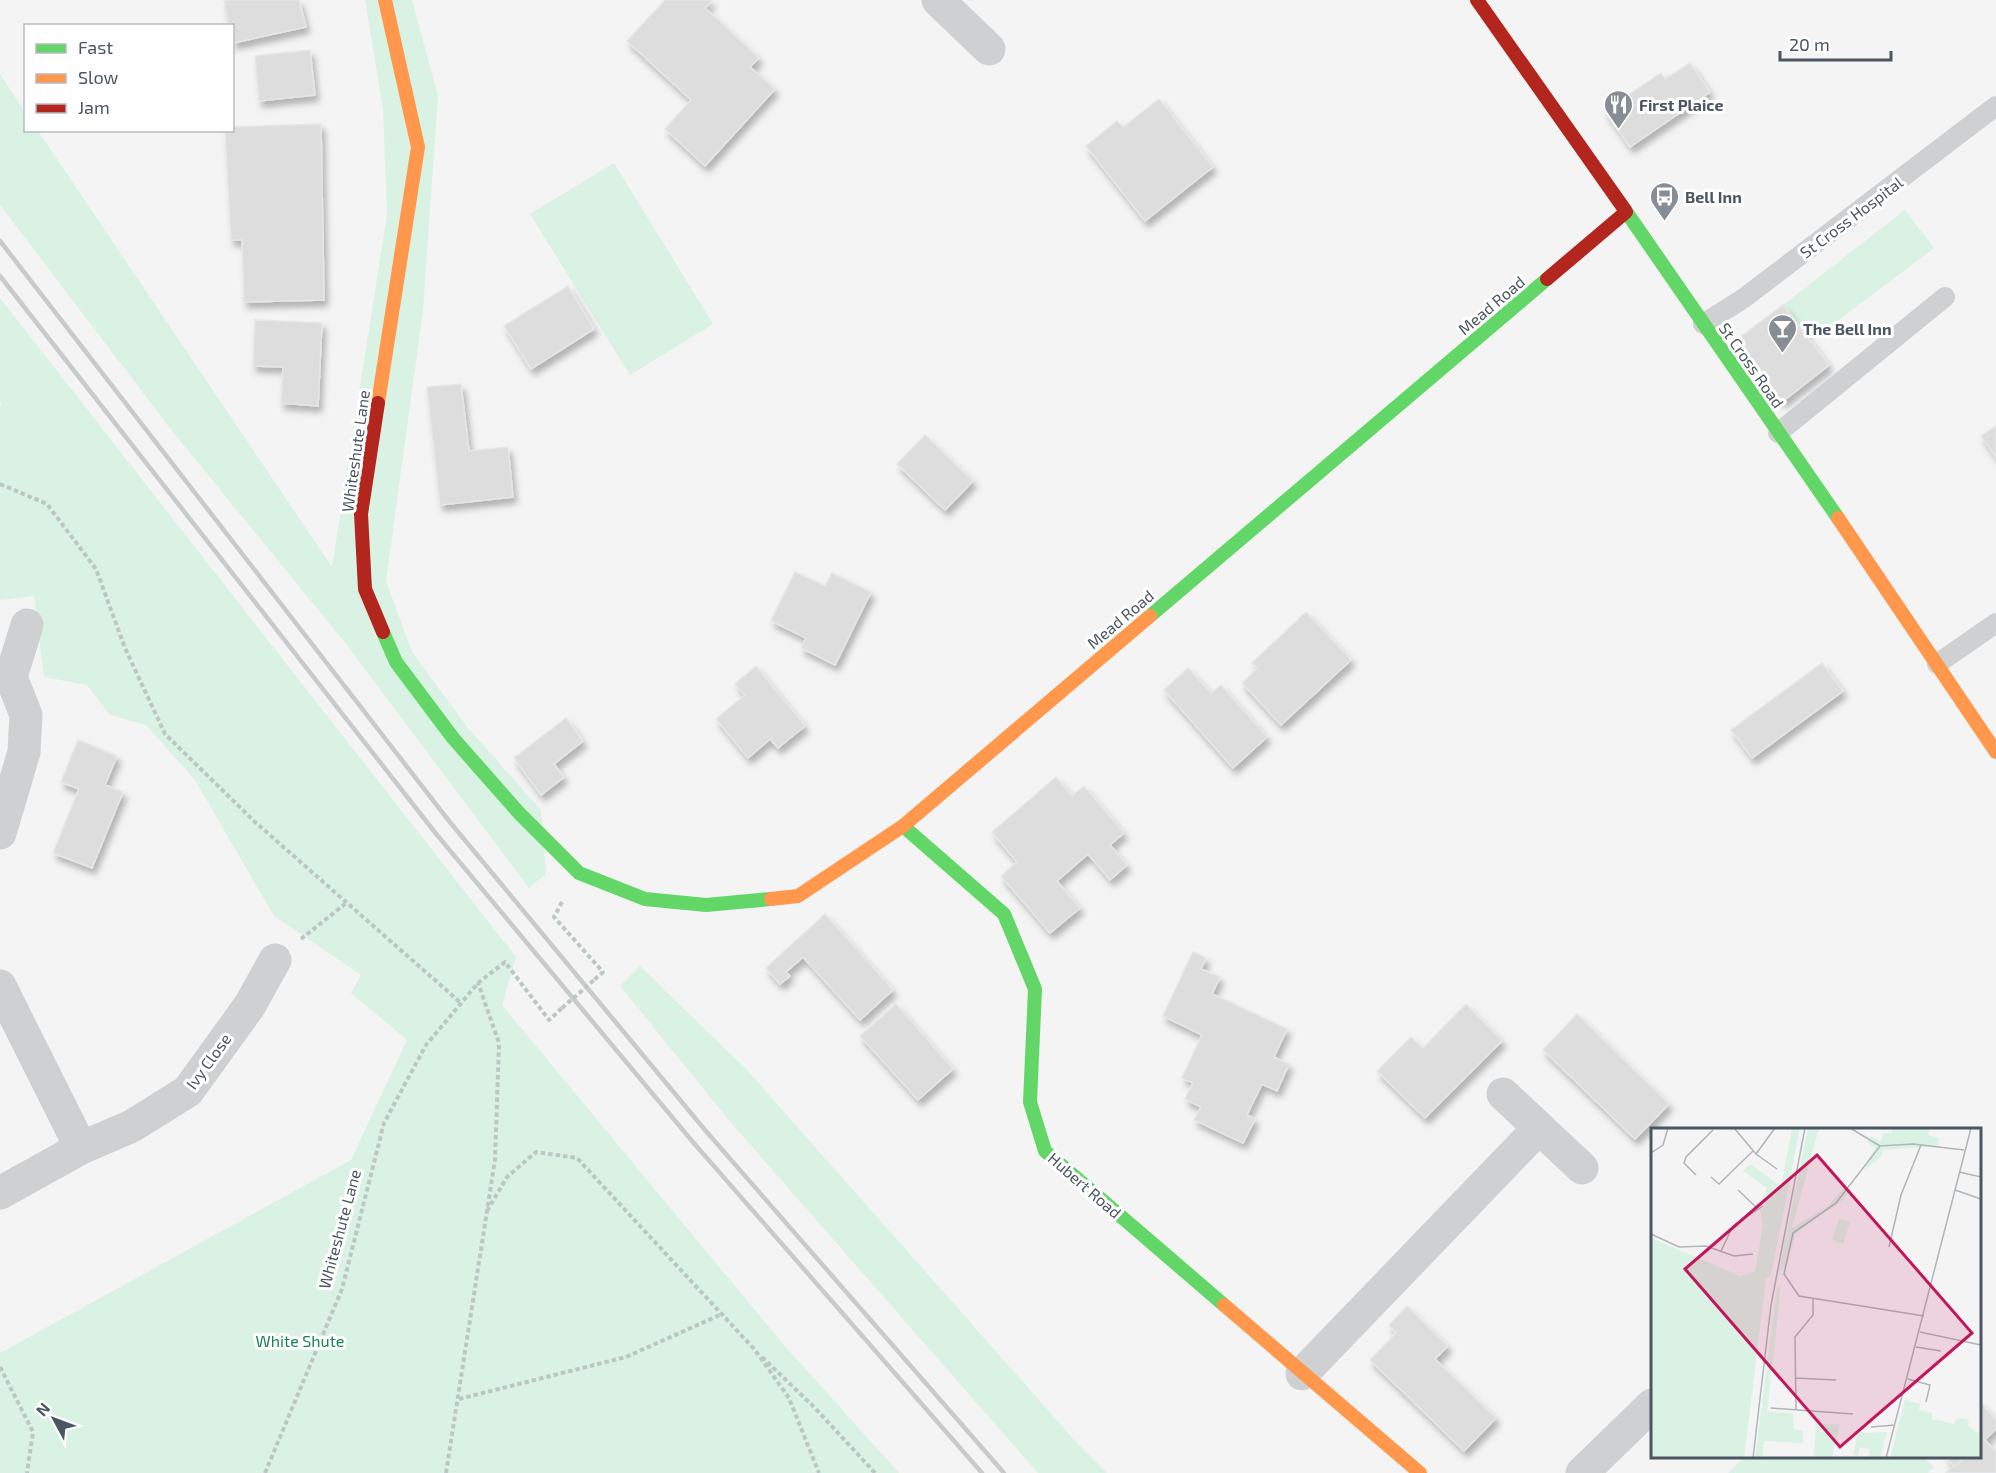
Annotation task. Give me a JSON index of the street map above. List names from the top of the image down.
{
  "streets": {
    "street": [
      "Mead Road",
      "St Cross Road",
      "Whiteshute Lane",
      "Ivy Close",
      "Hubert Road"
    ],
    "lane": ["St Cross Hospital"]
  },
  "crossings": [
    ["St Cross Hospital", "St Cross Road"],
    ["Mead Road", "St Cross Road"],
    ["Mead Road", "Whiteshute Lane"],
    ["Mead Road", "Hubert Road"]
  ],
  "parks": ["White Shute"],
  "places": {
    "restaurant": ["First Plaice"],
    "bus stop": ["Bell Inn"],
    "bar": ["The Bell Inn"]
  },
  "legend": ["Fast", "Slow", "Jam"],
  "scale_bar": "20 m",
  "north": "top left"
}
